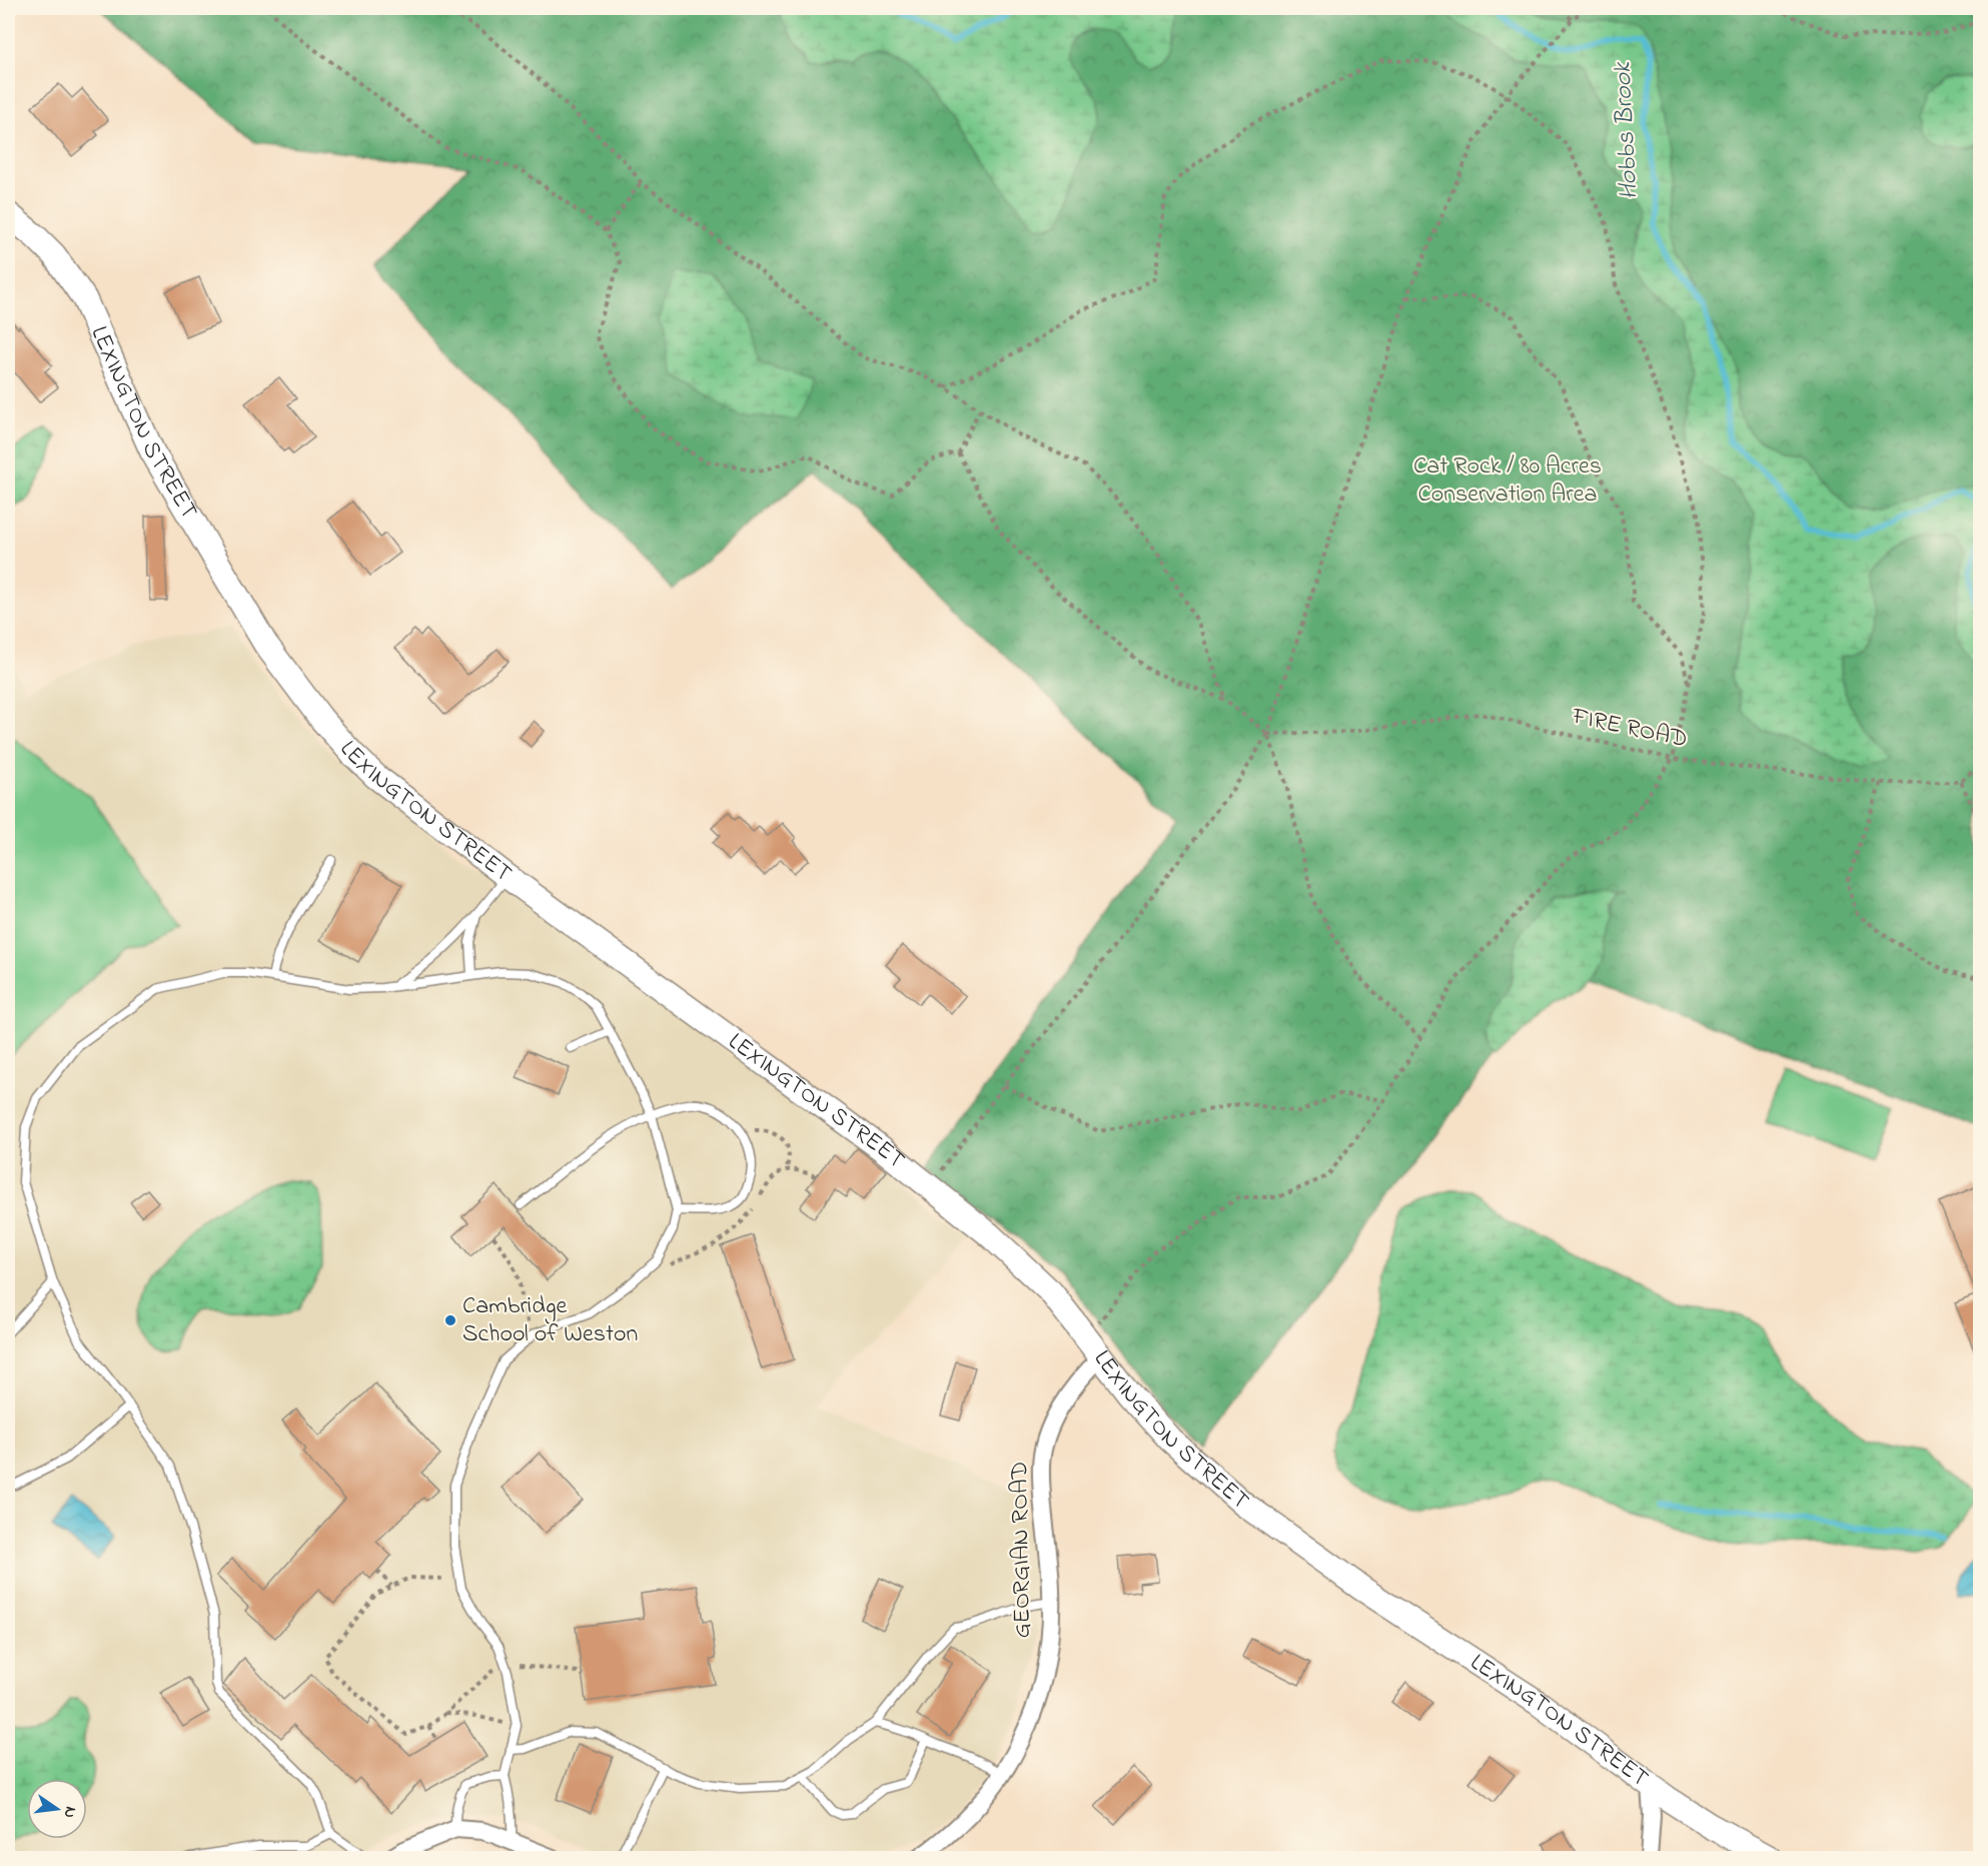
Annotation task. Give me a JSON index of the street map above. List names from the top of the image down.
{
  "streets": {
    "street": ["LEXINGTON STREET", "GEORGIAN ROAD"],
    "path": ["FIRE ROAD"]
  },
  "crossings": [
    ["LEXINGTON STREET", "GEORGIAN ROAD"]
  ],
  "water": ["Hobbs Brook"],
  "parks": ["Cat Rock / 80 Acres Conservation Area"],
  "places": ["Cambridge School of Weston"],
  "north": "right"
}
